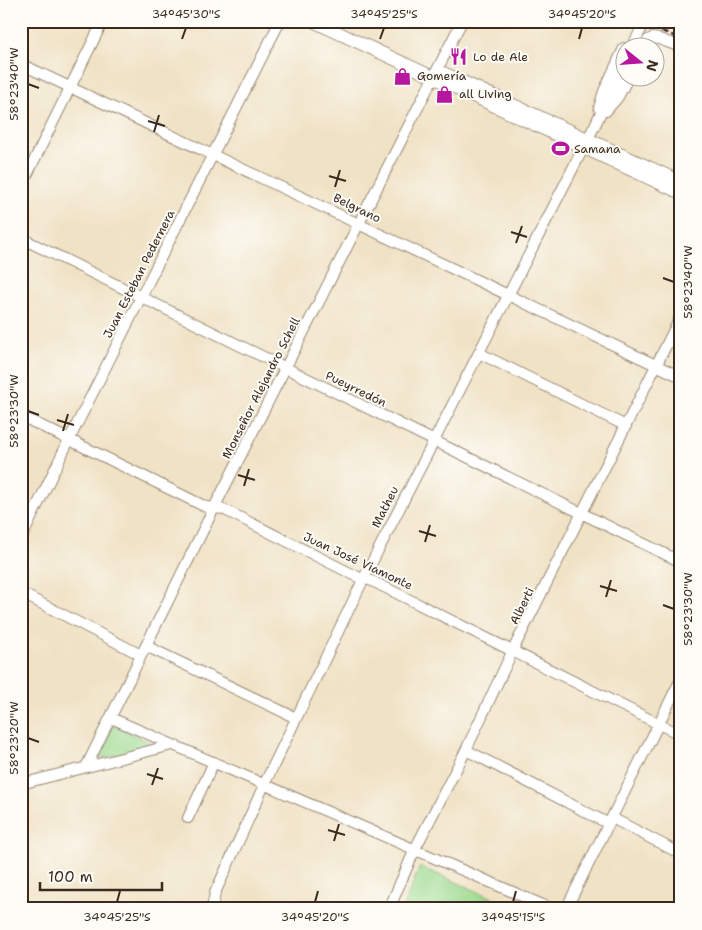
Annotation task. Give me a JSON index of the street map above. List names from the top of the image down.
{
  "streets": {
    "street": [
      "Belgrano",
      "Juan Esteban Pedernera",
      "Monseñor Alejandro Schell",
      "Pueyrredón",
      "Matheu",
      "Juan José Viamonte",
      "Alberti"
    ]
  },
  "crossings": [
    ["Belgrano", "Juan Esteban Pedernera"],
    ["Belgrano", "Monseñor Alejandro Schell"],
    ["Belgrano", "Matheu"],
    ["Belgrano", "Alberti"],
    ["Juan Esteban Pedernera", "Pueyrredón"],
    ["Juan Esteban Pedernera", "Juan José Viamonte"],
    ["Monseñor Alejandro Schell", "Pueyrredón"],
    ["Monseñor Alejandro Schell", "Juan José Viamonte"],
    ["Pueyrredón", "Matheu"],
    ["Pueyrredón", "Alberti"],
    ["Matheu", "Juan José Viamonte"],
    ["Juan José Viamonte", "Alberti"]
  ],
  "places": {
    "restaurant": ["Lo de Ale"],
    "shop": ["Gomería", "all Living"],
    "sports": ["Samana"]
  },
  "scale_bar": "100 m",
  "north": "right",
  "coordinates": [
    "34°45'30\"S",
    "34°45'25\"S",
    "34°45'20\"S",
    "58°23'40\"W",
    "58°23'30\"W",
    "58°23'20\"W",
    "34°45'15\"S"
  ]
}
